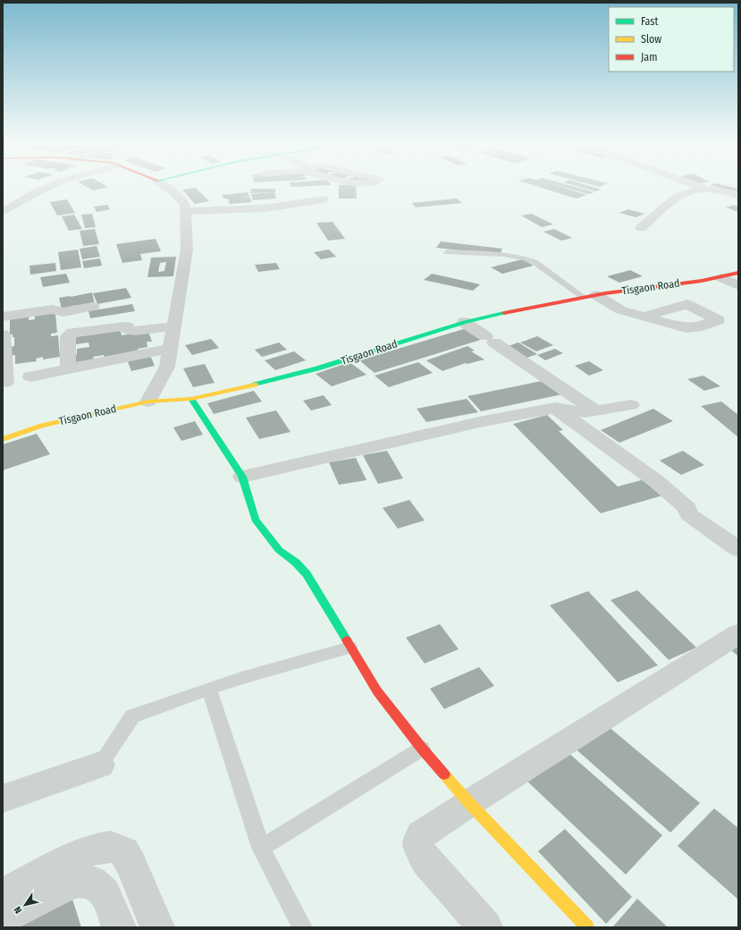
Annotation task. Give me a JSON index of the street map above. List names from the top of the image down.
{
  "streets": {
    "street": ["Tisgaon Road"]
  },
  "legend": ["Fast", "Slow", "Jam"],
  "north": "bottom left"
}
